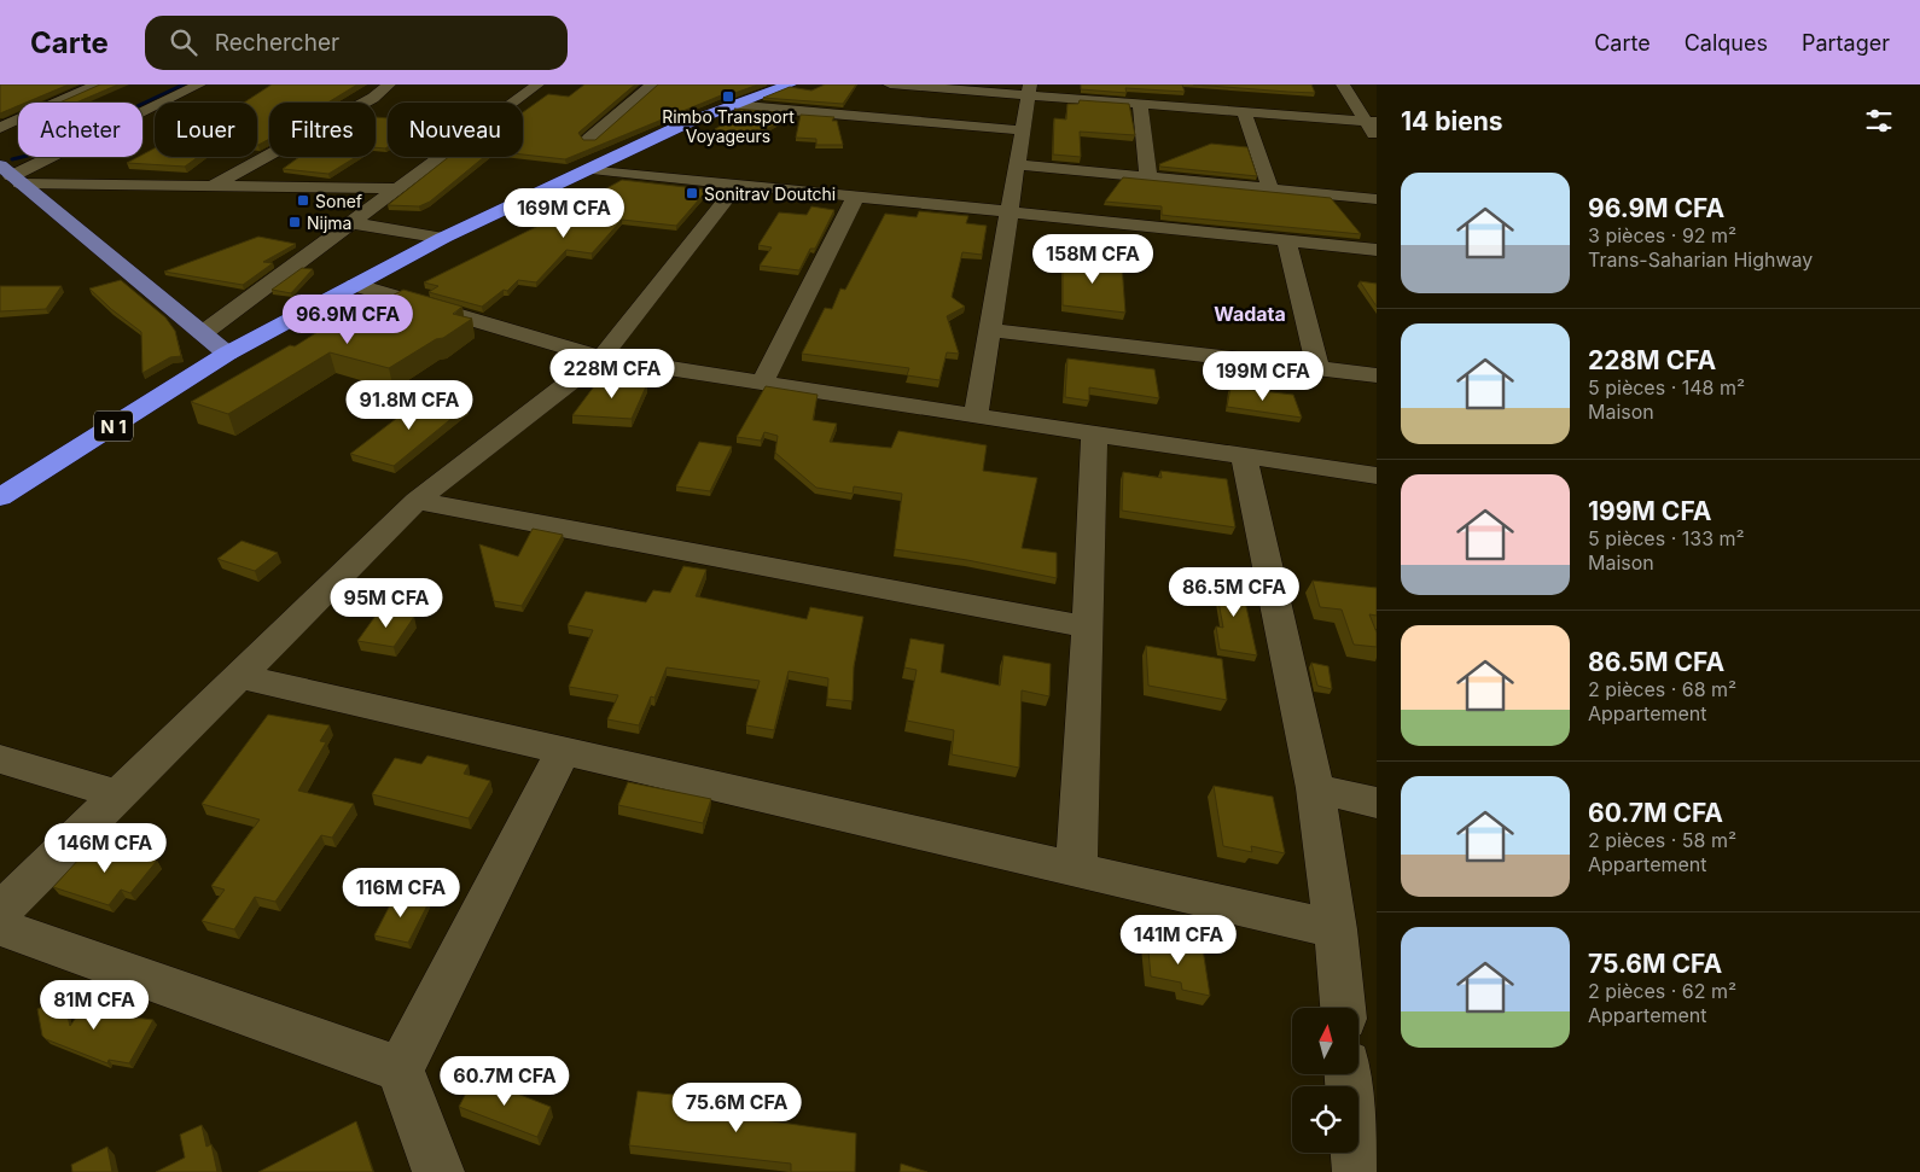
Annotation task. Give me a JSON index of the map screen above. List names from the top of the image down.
{
  "streets": {
    "highway": ["N 1"]
  },
  "districts": ["Wadata"],
  "places": {
    "transit": [
      "Rimbo Transport Voyageurs",
      "Sonitrav Doutchi",
      "Sonef",
      "Nijma"
    ]
  },
  "north": "top",
  "page": {
    "header": "Carte",
    "search": "Rechercher",
    "nav": ["Carte", "Calques", "Partager"],
    "heading": "14 biens",
    "chip": [
      "Acheter",
      "Louer",
      "Filtres",
      "Nouveau"
    ],
    "list": [
      {
        "name": "96.9M CFA",
        "note": "3 pièces · 92 m² · Trans-Saharian Highway"
      },
      {
        "name": "228M CFA",
        "note": "5 pièces · 148 m² · Maison"
      },
      {
        "name": "199M CFA",
        "note": "5 pièces · 133 m² · Maison"
      },
      {
        "name": "86.5M CFA",
        "note": "2 pièces · 68 m² · Appartement"
      },
      {
        "name": "60.7M CFA",
        "note": "2 pièces · 58 m² · Appartement"
      },
      {
        "name": "75.6M CFA",
        "note": "2 pièces · 62 m² · Appartement"
      }
    ],
    "price": [
      "169M CFA",
      "158M CFA",
      "96.9M CFA",
      "228M CFA",
      "199M CFA",
      "91.8M CFA",
      "86.5M CFA",
      "95M CFA",
      "146M CFA",
      "116M CFA",
      "141M CFA",
      "81M CFA",
      "60.7M CFA",
      "75.6M CFA"
    ]
  }
}
